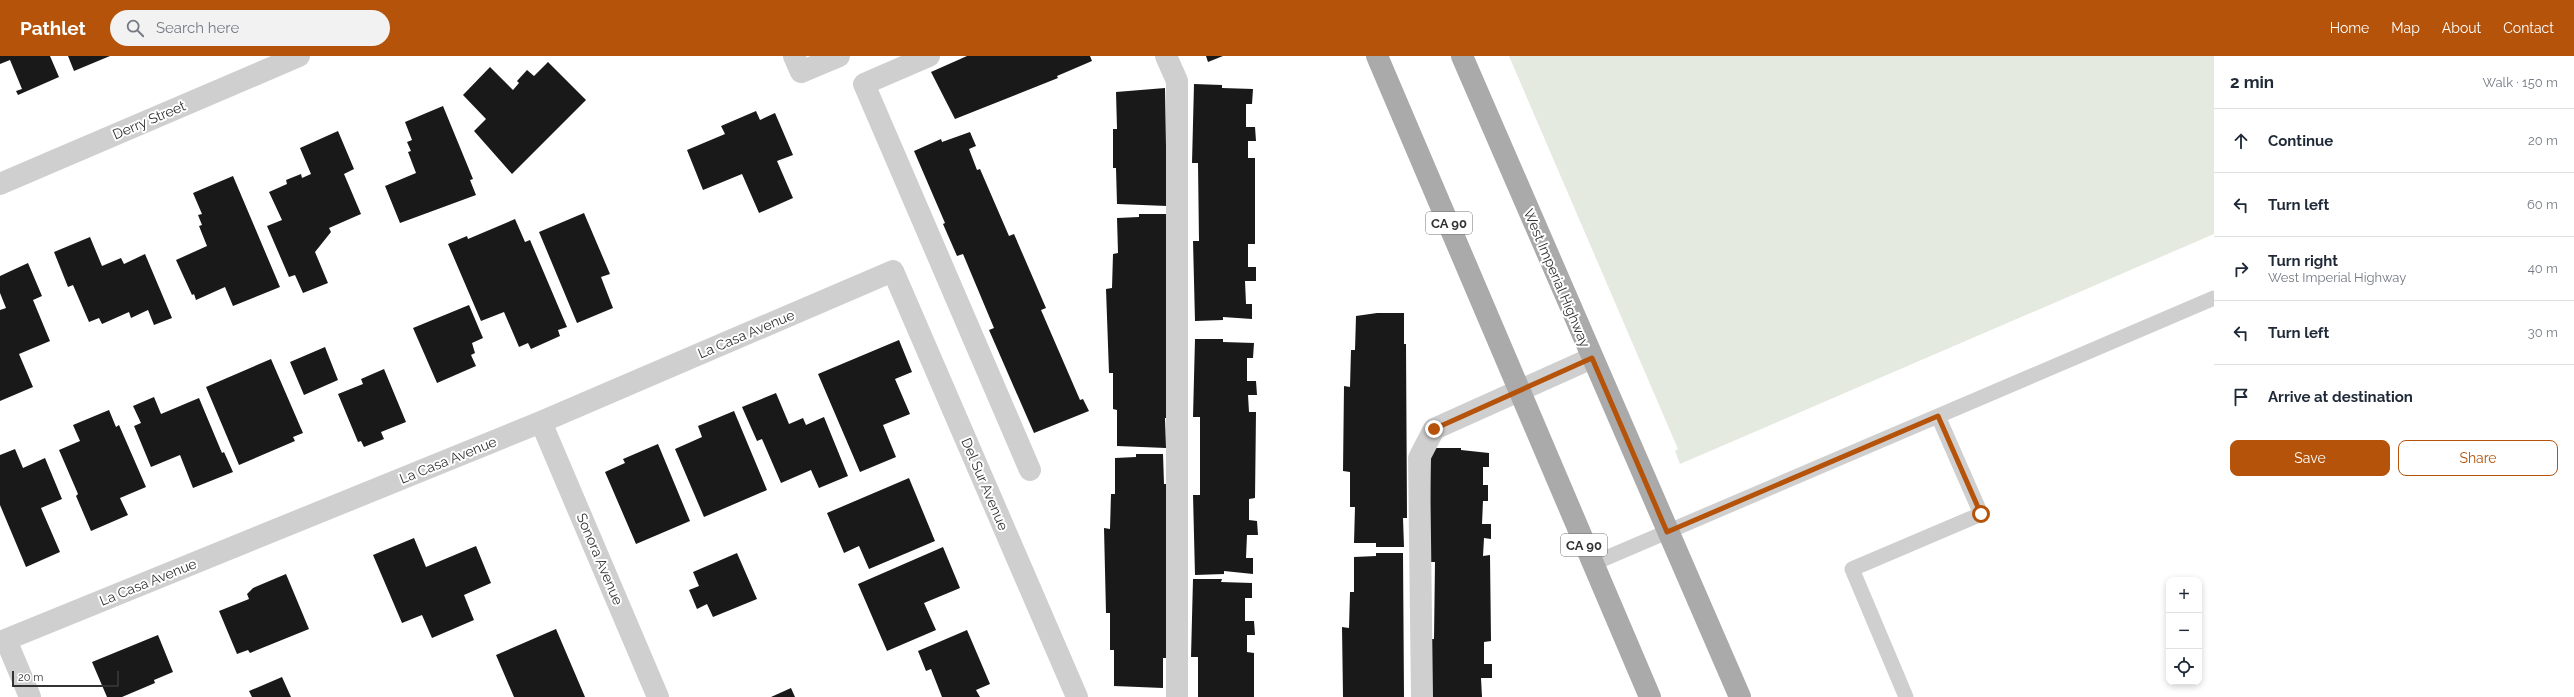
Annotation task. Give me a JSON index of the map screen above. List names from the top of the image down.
{
  "streets": {
    "main road": ["CA 90", "West Imperial Highway"],
    "street": [
      "Derry Street",
      "La Casa Avenue",
      "Del Sur Avenue",
      "Sonora Avenue"
    ]
  },
  "crossings": [
    ["La Casa Avenue", "Del Sur Avenue"],
    ["La Casa Avenue", "Sonora Avenue"]
  ],
  "scale_bar": "20 m",
  "page": {
    "header": "Pathlet",
    "search": "Search here",
    "nav": [
      "Home",
      "Map",
      "About",
      "Contact"
    ],
    "heading": ["2 min", "Walk · 150 m"],
    "list": [
      ["Continue", "20 m"],
      ["Turn left", "60 m"],
      ["Turn right", "West Imperial Highway", "40 m"],
      ["Turn left", "30 m"],
      "Arrive at destination"
    ],
    "buttons": ["Save", "Share"],
    "map_buttons": ["+", "−"],
    "scale": "20 m"
  }
}
